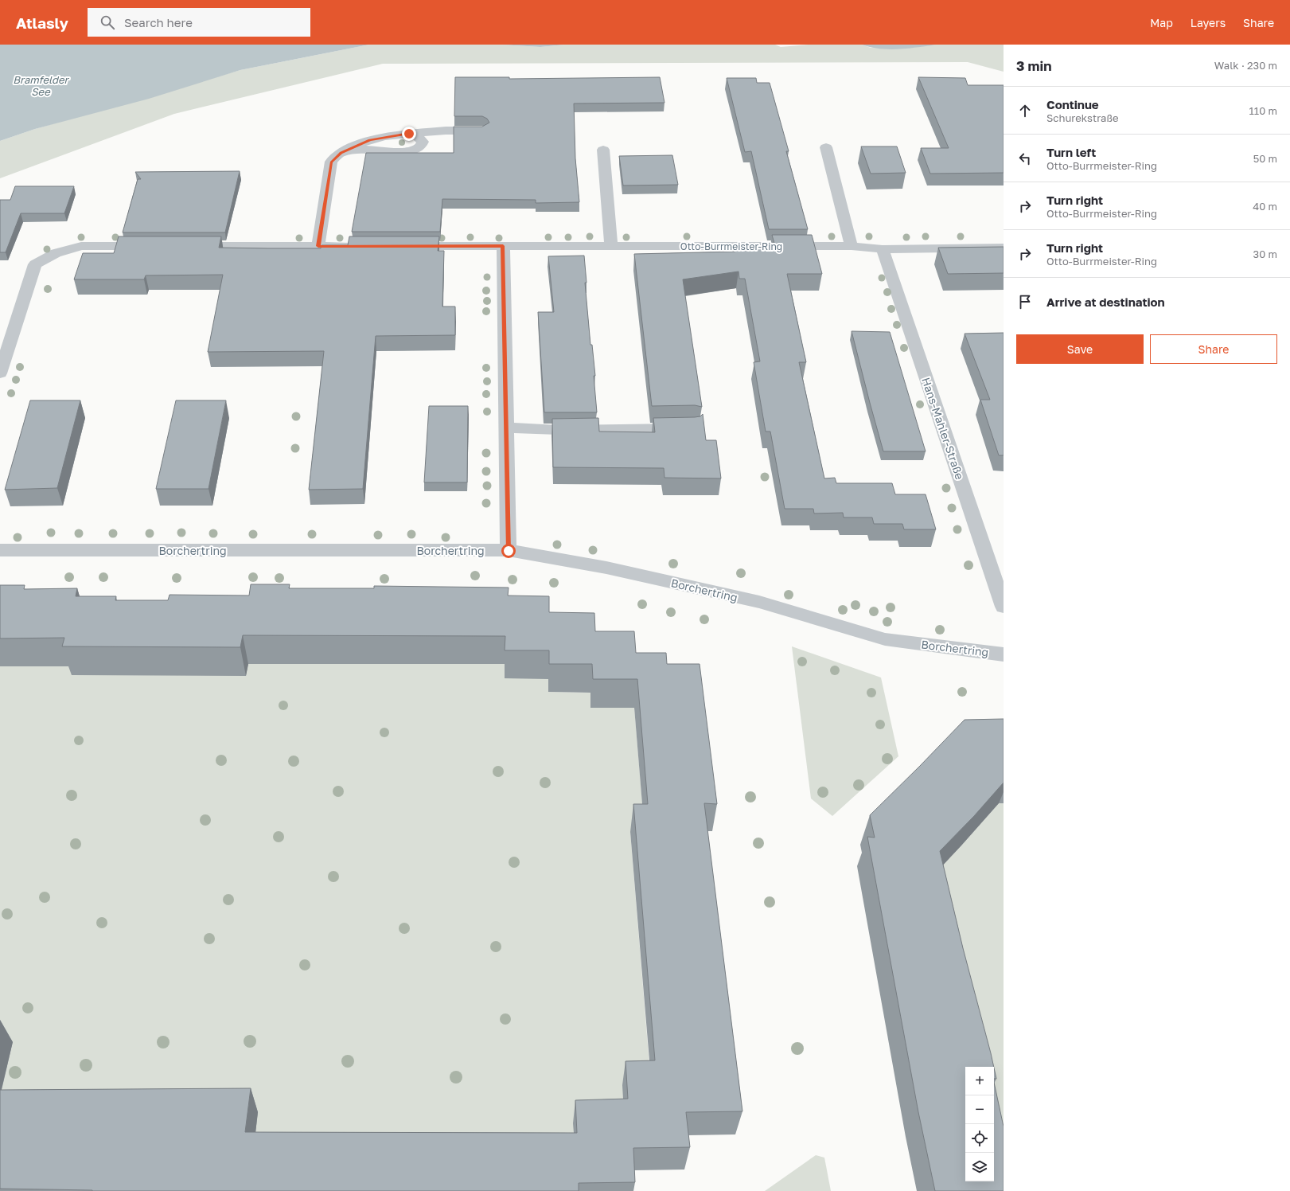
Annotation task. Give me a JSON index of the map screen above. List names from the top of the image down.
{
  "streets": {
    "street": ["Otto-Burrmeister-Ring", "Hans-Mahler-Straße", "Borchertring"]
  },
  "crossings": [
    ["Otto-Burrmeister-Ring", "Hans-Mahler-Straße"]
  ],
  "water": ["Bramfelder See"],
  "page": {
    "header": "Atlasly",
    "search": "Search here",
    "nav": ["Map", "Layers", "Share"],
    "heading": ["3 min", "Walk · 230 m"],
    "list": [
      ["Continue", "Schurekstraße", "110 m"],
      ["Turn left", "Otto-Burrmeister-Ring", "50 m"],
      ["Turn right", "Otto-Burrmeister-Ring", "40 m"],
      ["Turn right", "Otto-Burrmeister-Ring", "30 m"],
      "Arrive at destination"
    ],
    "buttons": ["Save", "Share"],
    "map_buttons": ["+", "−"]
  }
}
